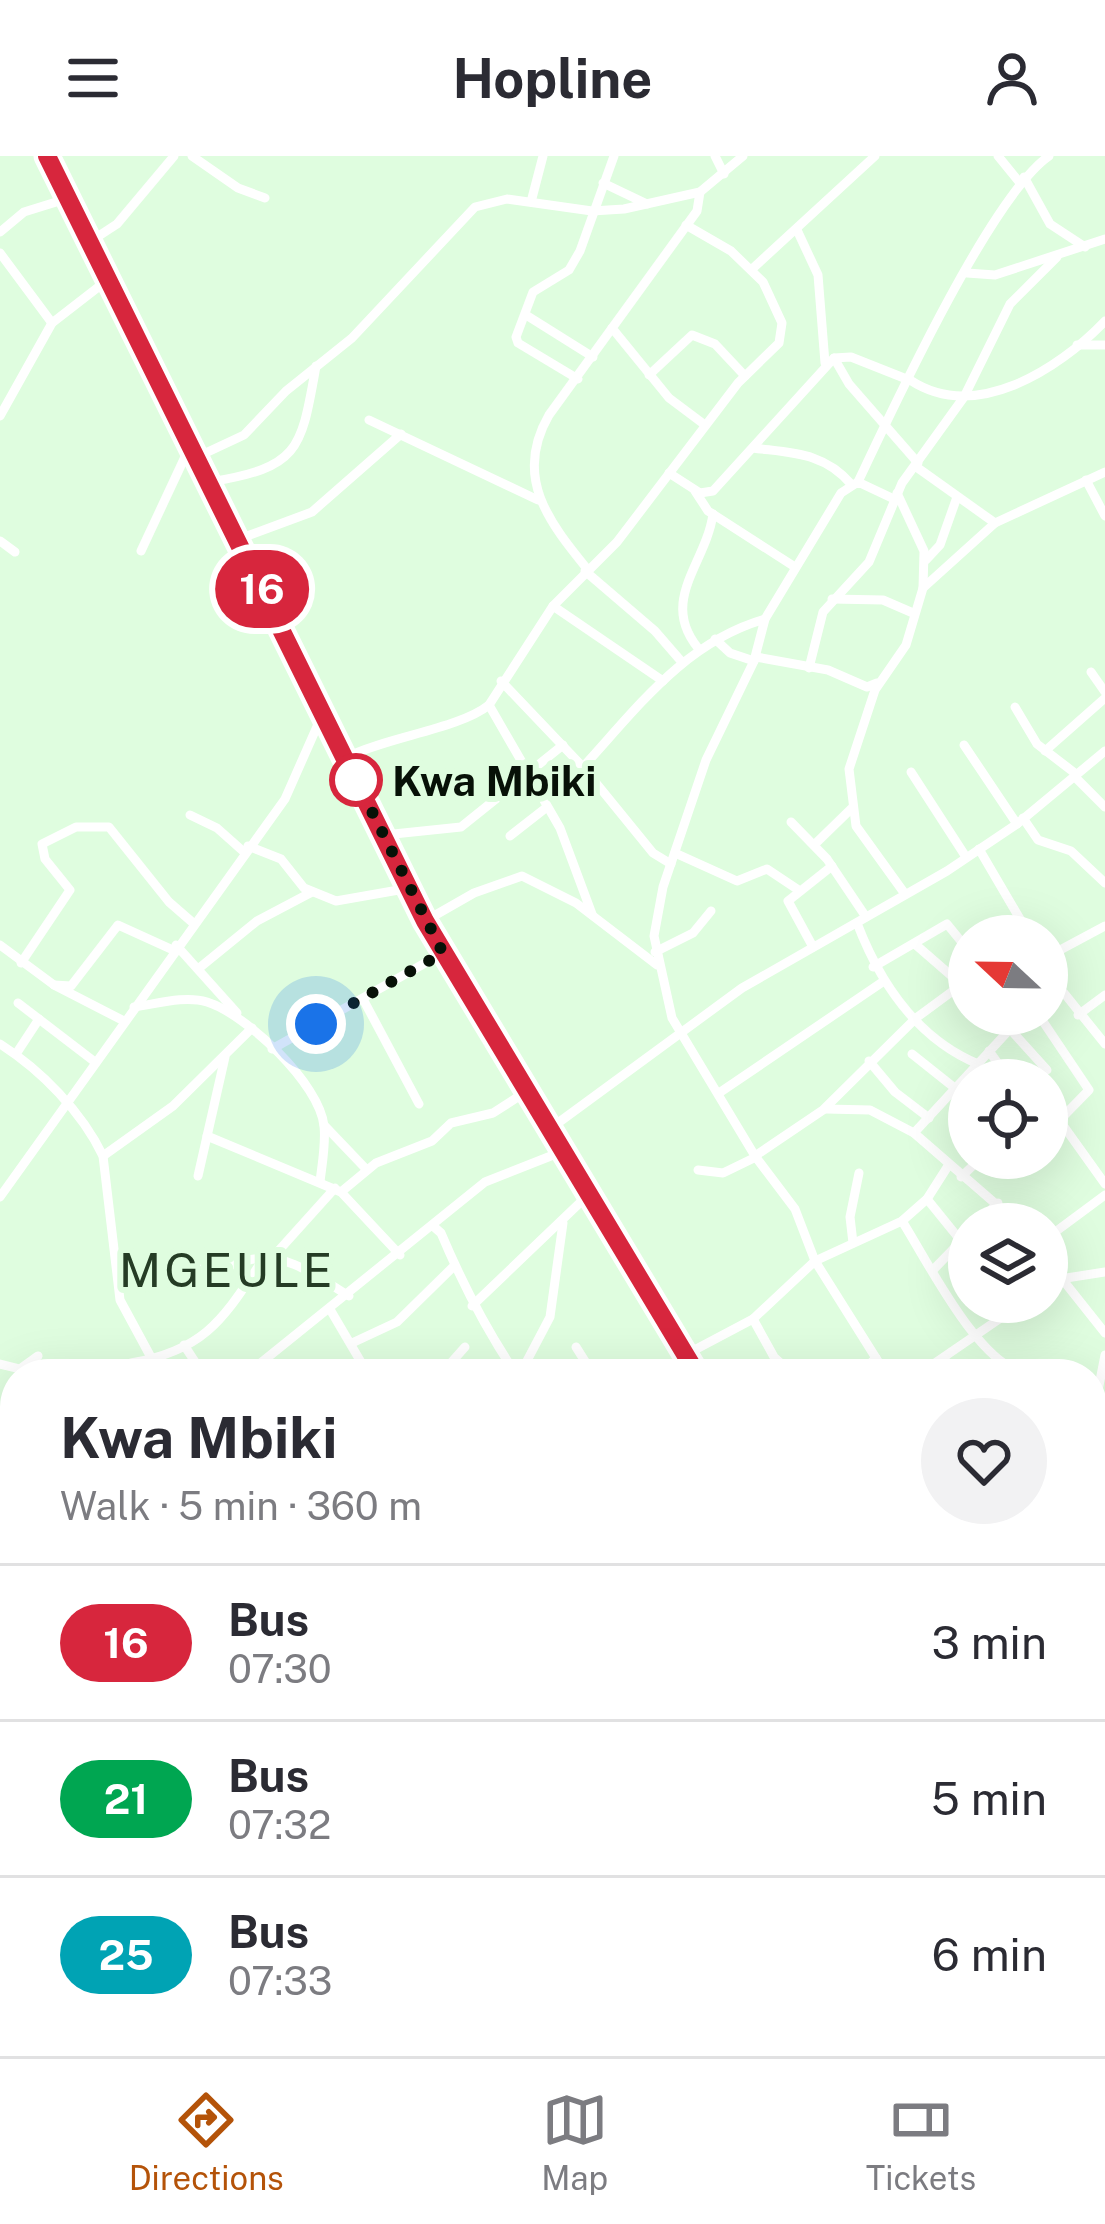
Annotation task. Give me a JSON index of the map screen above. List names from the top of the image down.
{
  "districts": ["MGEULE"],
  "places": ["Kwa Mbiki"],
  "lines": ["bus line 16"],
  "north": "left",
  "page": {
    "header": "Hopline",
    "on_map": "16",
    "heading": ["Kwa Mbiki", "Walk · 5 min · 360 m"],
    "list": [
      {
        "mark": "16",
        "name": "Bus",
        "note": "07:30",
        "value": "3 min"
      },
      {
        "mark": "21",
        "name": "Bus",
        "note": "07:32",
        "value": "5 min"
      },
      {
        "mark": "25",
        "name": "Bus",
        "note": "07:33",
        "value": "6 min"
      }
    ],
    "tabs": ["Directions", "Map", "Tickets"]
  }
}
